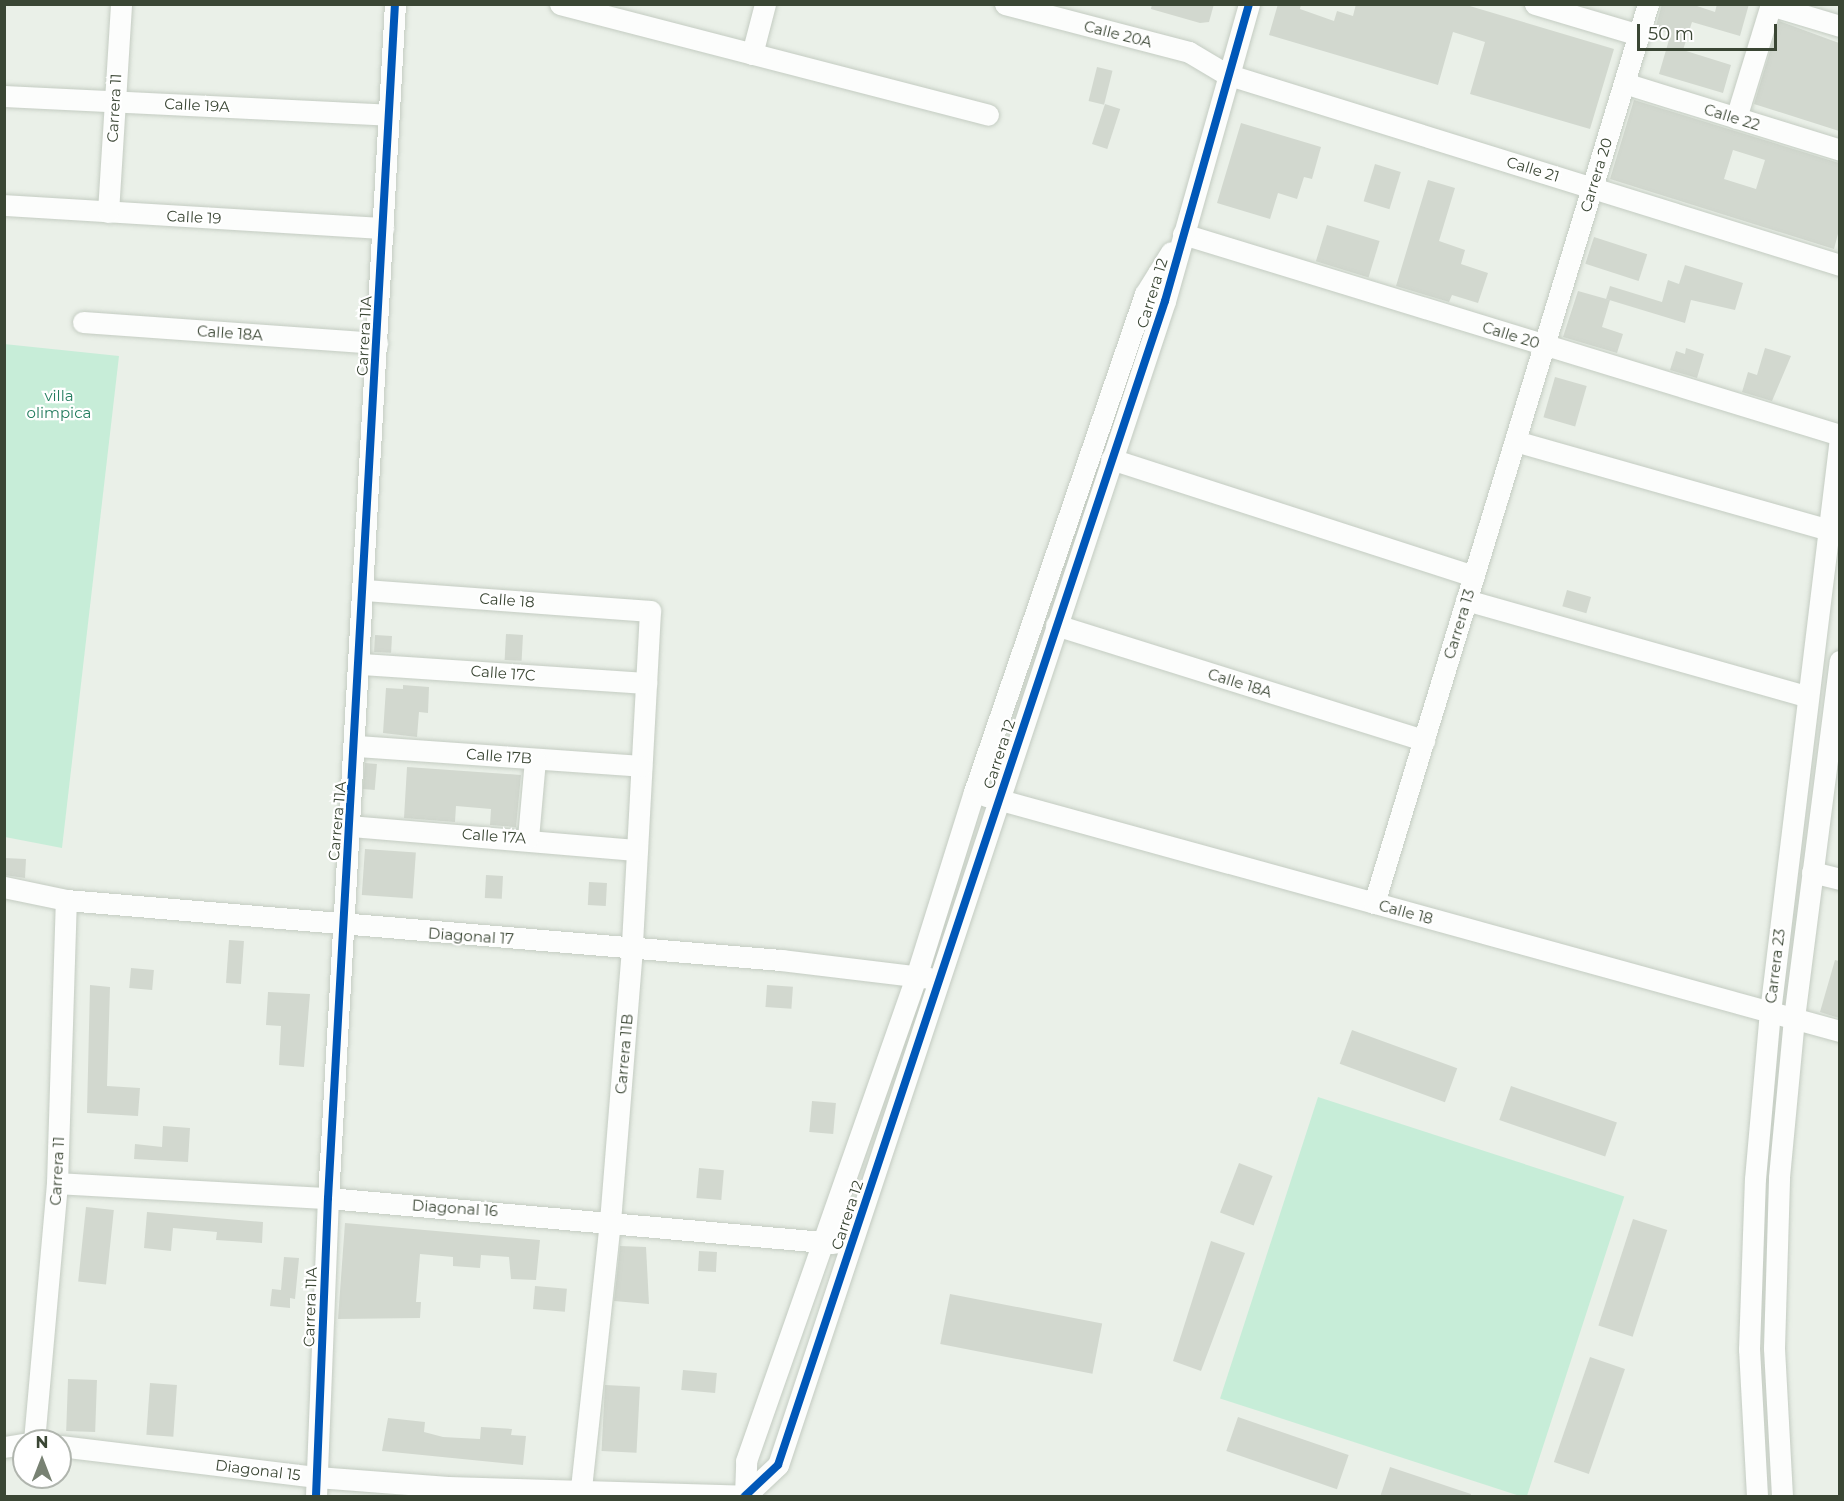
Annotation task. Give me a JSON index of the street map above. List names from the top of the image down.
{
  "streets": {
    "street": [
      "Calle 20A",
      "Calle 19A",
      "Carrera 11",
      "Calle 22",
      "Calle 21",
      "Carrera 20",
      "Calle 19",
      "Carrera 12",
      "Calle 18A",
      "Calle 20",
      "Carrera 11A",
      "Calle 18",
      "Carrera 13",
      "Calle 17C",
      "Calle 17B",
      "Calle 17A",
      "Diagonal 17",
      "Carrera 23",
      "Carrera 11B",
      "Diagonal 16",
      "Diagonal 15"
    ]
  },
  "crossings": [
    ["Calle 20A", "Calle 21"],
    ["Calle 20A", "Carrera 12"],
    ["Calle 19A", "Carrera 11"],
    ["Calle 19A", "Carrera 11A"],
    ["Carrera 11", "Calle 19"],
    ["Carrera 11", "Diagonal 17"],
    ["Carrera 11", "Diagonal 16"],
    ["Calle 22", "Carrera 20"],
    ["Calle 21", "Carrera 20"],
    ["Calle 21", "Carrera 12"],
    ["Carrera 20", "Calle 20"],
    ["Carrera 20", "Carrera 13"],
    ["Calle 19", "Carrera 11A"],
    ["Carrera 12", "Calle 18A"],
    ["Carrera 12", "Calle 20"],
    ["Carrera 12", "Calle 18"],
    ["Carrera 12", "Diagonal 17"],
    ["Carrera 12", "Diagonal 16"],
    ["Carrera 12", "Diagonal 15"],
    ["Calle 18A", "Carrera 11A"],
    ["Calle 18A", "Carrera 13"],
    ["Calle 20", "Carrera 13"],
    ["Calle 20", "Carrera 23"],
    ["Carrera 11A", "Calle 18"],
    ["Carrera 11A", "Calle 17C"],
    ["Carrera 11A", "Calle 17B"],
    ["Carrera 11A", "Calle 17A"],
    ["Carrera 11A", "Diagonal 17"],
    ["Carrera 11A", "Diagonal 16"],
    ["Carrera 11A", "Diagonal 15"],
    ["Calle 18", "Carrera 13"],
    ["Calle 18", "Carrera 23"],
    ["Calle 18", "Carrera 11B"],
    ["Calle 17C", "Carrera 11B"],
    ["Calle 17B", "Carrera 11B"],
    ["Calle 17A", "Carrera 11B"],
    ["Diagonal 17", "Carrera 11B"],
    ["Carrera 11B", "Diagonal 16"],
    ["Carrera 11B", "Diagonal 15"]
  ],
  "parks": ["villa olimpica"],
  "scale_bar": "50 m",
  "north": "top"
}
